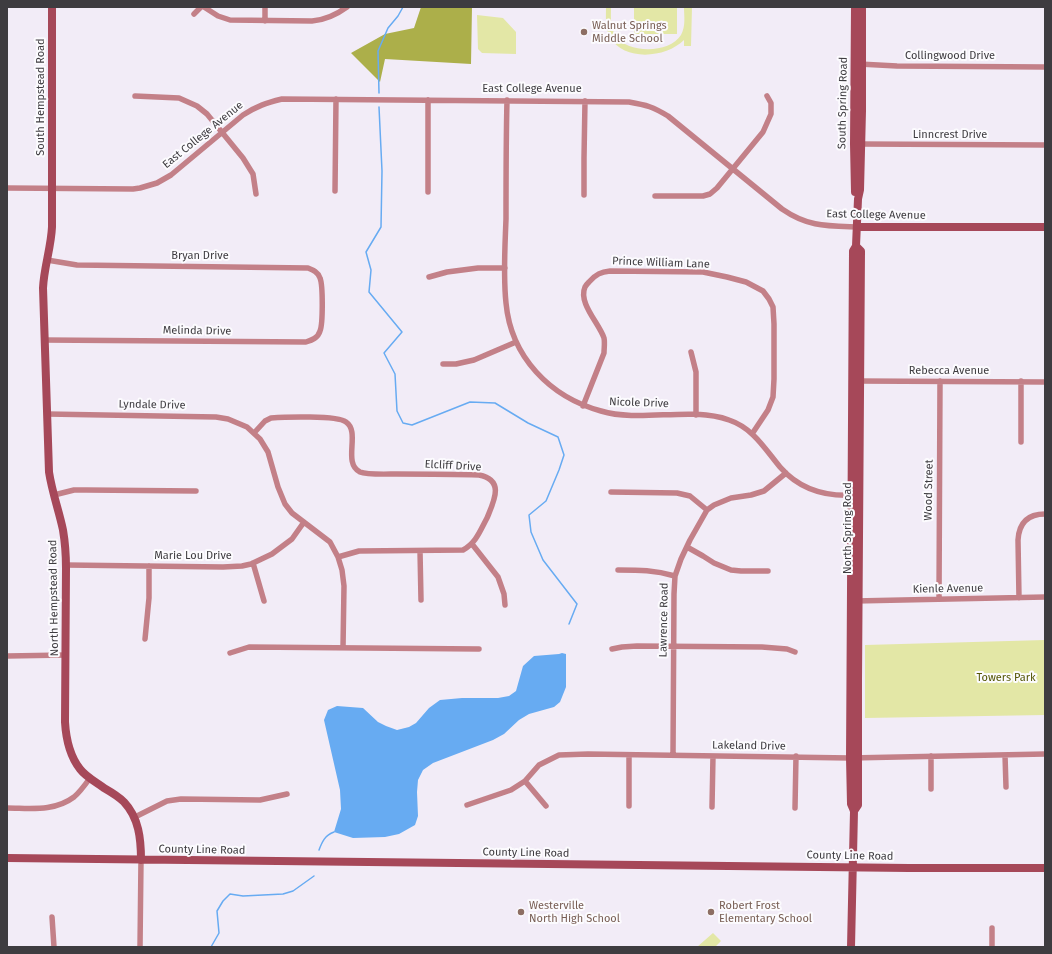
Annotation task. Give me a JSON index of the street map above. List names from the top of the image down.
{
  "streets": {
    "main road": [
      "East College Avenue",
      "South Hempstead Road",
      "South Spring Road",
      "North Spring Road",
      "North Hempstead Road",
      "County Line Road"
    ],
    "street": [
      "Collingwood Drive",
      "Linncrest Drive",
      "Bryan Drive",
      "Prince William Lane",
      "Melinda Drive",
      "Rebecca Avenue",
      "Nicole Drive",
      "Lyndale Drive",
      "Elcliff Drive",
      "Wood Street",
      "Marie Lou Drive",
      "Kienle Avenue",
      "Lawrence Road",
      "Lakeland Drive"
    ]
  },
  "crossings": [
    ["Collingwood Drive", "South Spring Road"],
    ["East College Avenue", "South Hempstead Road"],
    ["East College Avenue", "South Spring Road"],
    ["East College Avenue", "Nicole Drive"],
    ["East College Avenue", "North Spring Road"],
    ["East College Avenue", "North Hempstead Road"],
    ["South Hempstead Road", "North Hempstead Road"],
    ["South Spring Road", "Linncrest Drive"],
    ["South Spring Road", "North Spring Road"],
    ["Bryan Drive", "Melinda Drive"],
    ["Bryan Drive", "North Hempstead Road"],
    ["Prince William Lane", "Nicole Drive"],
    ["Melinda Drive", "North Hempstead Road"],
    ["Rebecca Avenue", "Wood Street"],
    ["Rebecca Avenue", "North Spring Road"],
    ["Nicole Drive", "North Spring Road"],
    ["Lyndale Drive", "Elcliff Drive"],
    ["Lyndale Drive", "North Hempstead Road"],
    ["Wood Street", "Kienle Avenue"],
    ["North Spring Road", "Kienle Avenue"],
    ["North Spring Road", "Lakeland Drive"],
    ["North Spring Road", "County Line Road"],
    ["Marie Lou Drive", "North Hempstead Road"],
    ["North Hempstead Road", "County Line Road"],
    ["Lawrence Road", "Lakeland Drive"]
  ],
  "parks": ["Towers Park"],
  "places": ["Walnut Springs Middle School", "Westerville North High School", "Robert Frost Elementary School"]
}
